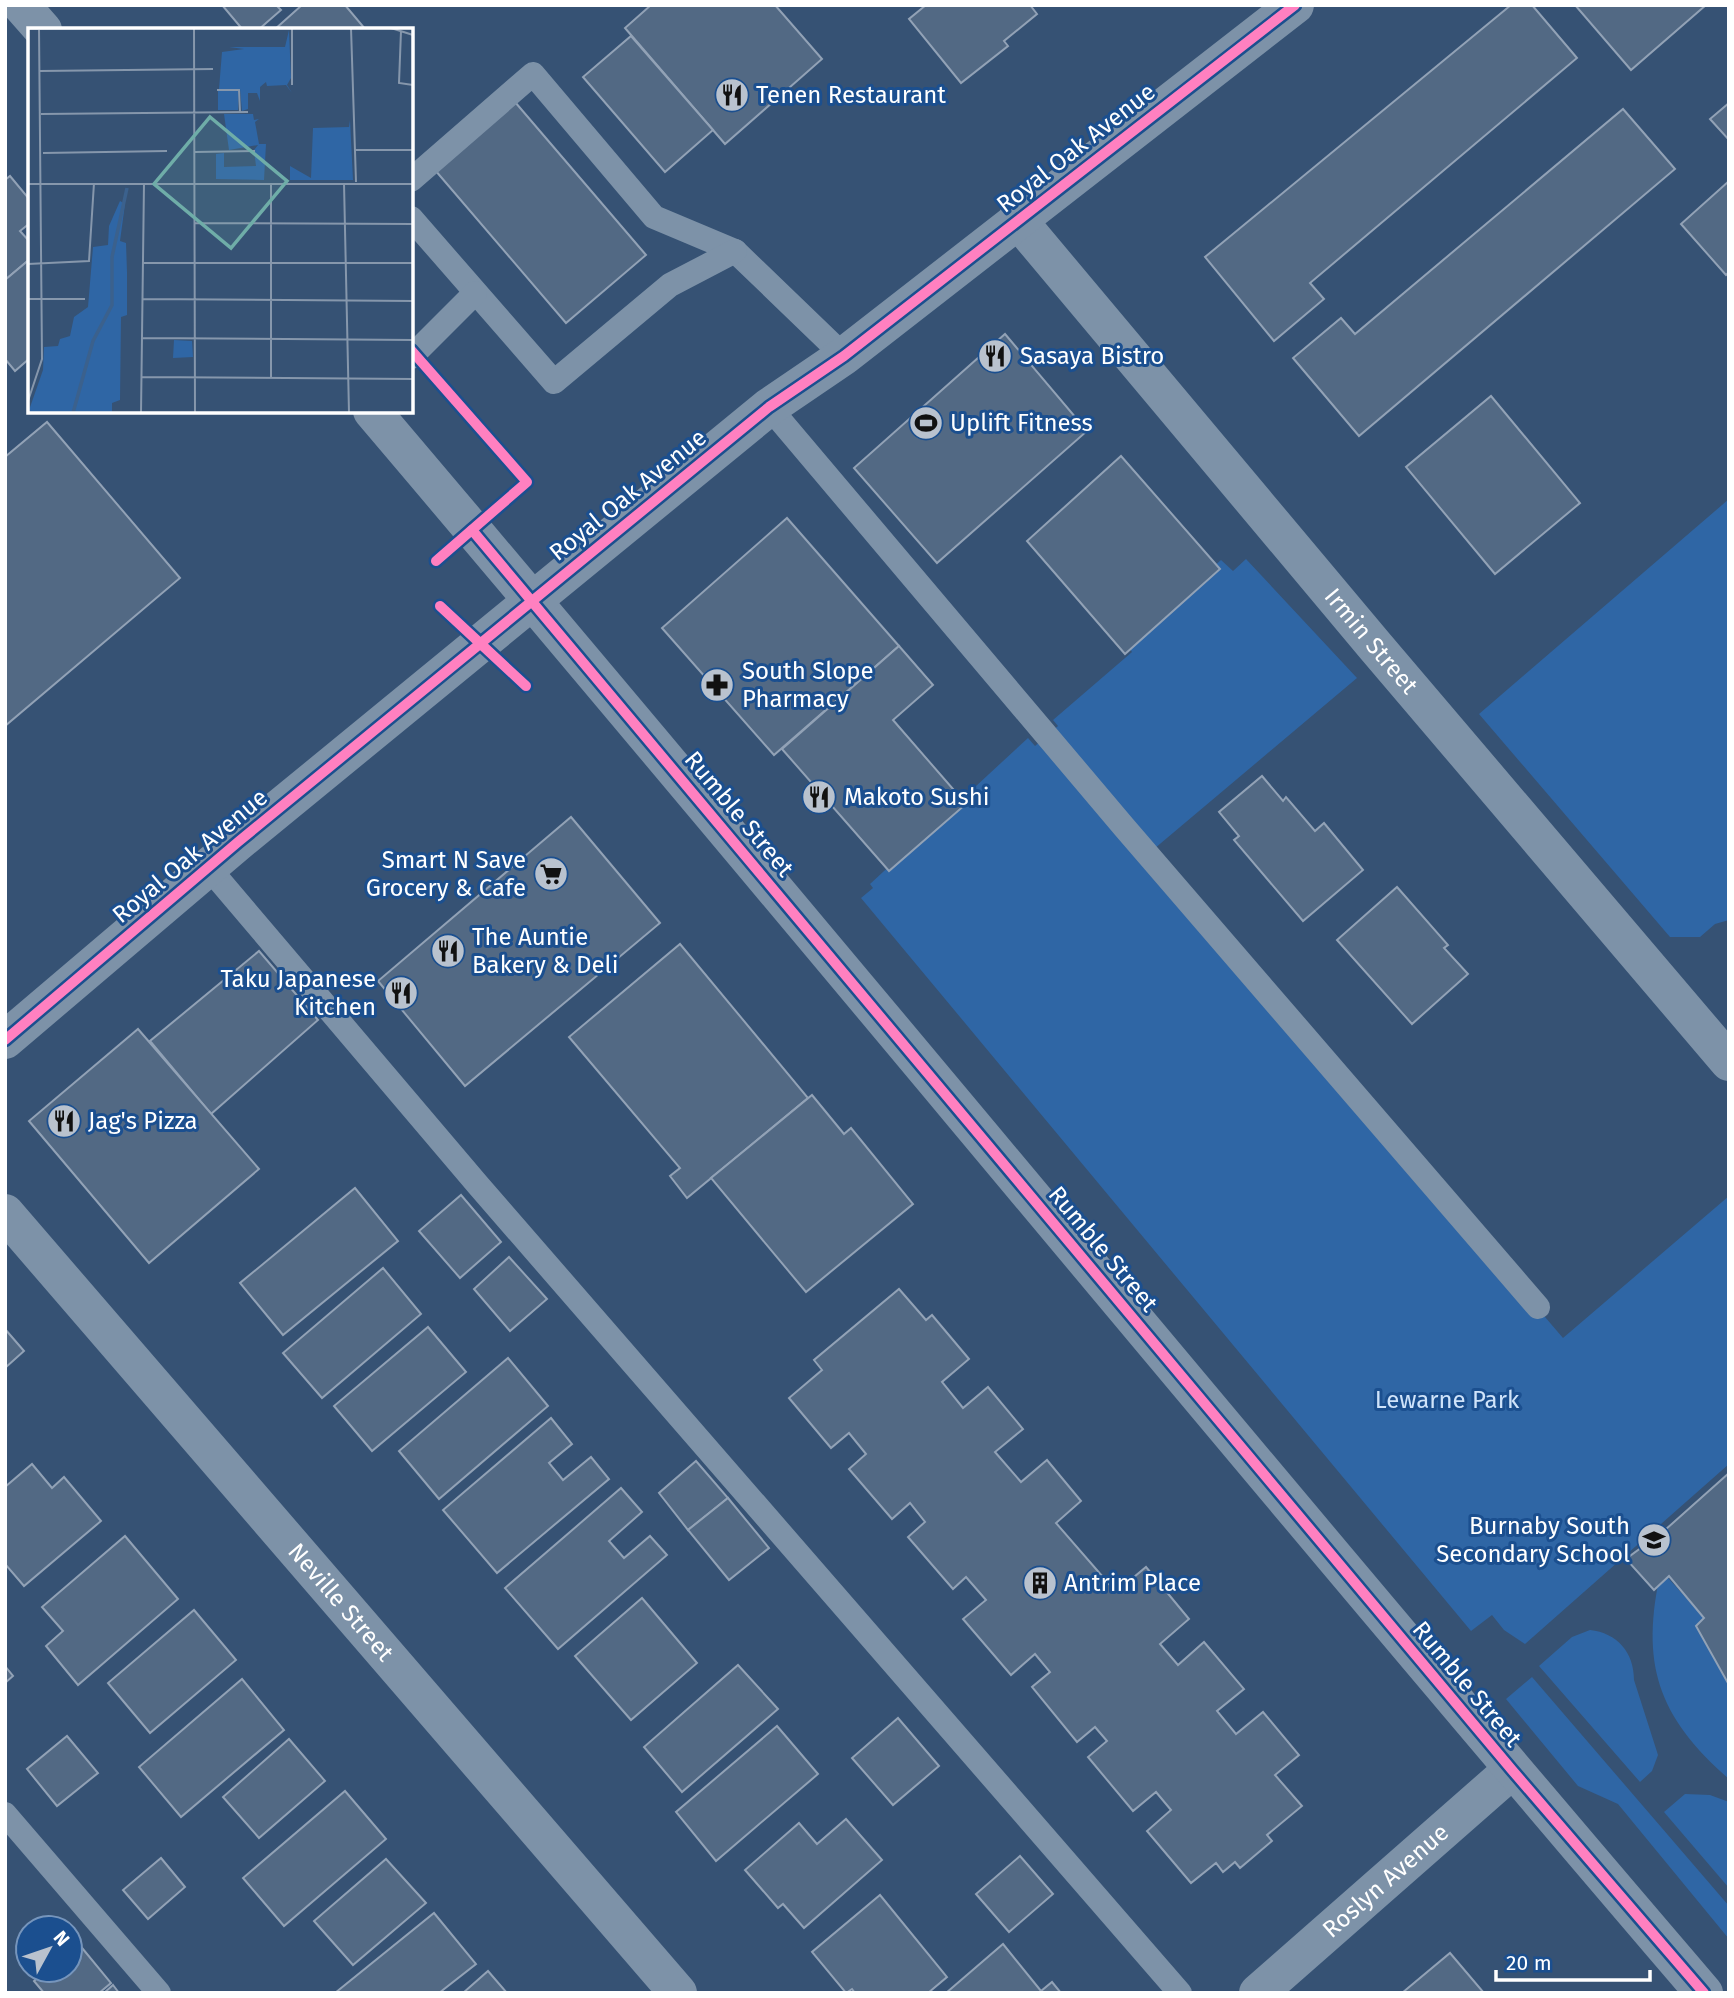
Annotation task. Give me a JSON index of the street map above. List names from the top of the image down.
{
  "streets": {
    "street": [
      "Royal Oak Avenue",
      "Irmin Street",
      "Rumble Street",
      "Neville Street",
      "Roslyn Avenue"
    ]
  },
  "crossings": [
    ["Royal Oak Avenue", "Irmin Street"],
    ["Royal Oak Avenue", "Rumble Street"],
    ["Rumble Street", "Roslyn Avenue"]
  ],
  "parks": ["Lewarne Park"],
  "places": {
    "restaurant": [
      "Tenen Restaurant",
      "Sasaya Bistro",
      "Makoto Sushi",
      "The Auntie Bakery & Deli",
      "Taku Japanese Kitchen",
      "Jag's Pizza"
    ],
    "sports": ["Uplift Fitness"],
    "pharmacy": ["South Slope Pharmacy"],
    "supermarket": ["Smart N Save Grocery & Cafe"],
    "school or university": ["Burnaby South Secondary School"],
    "building": ["Antrim Place"]
  },
  "scale_bar": "20 m",
  "north": "top right"
}
